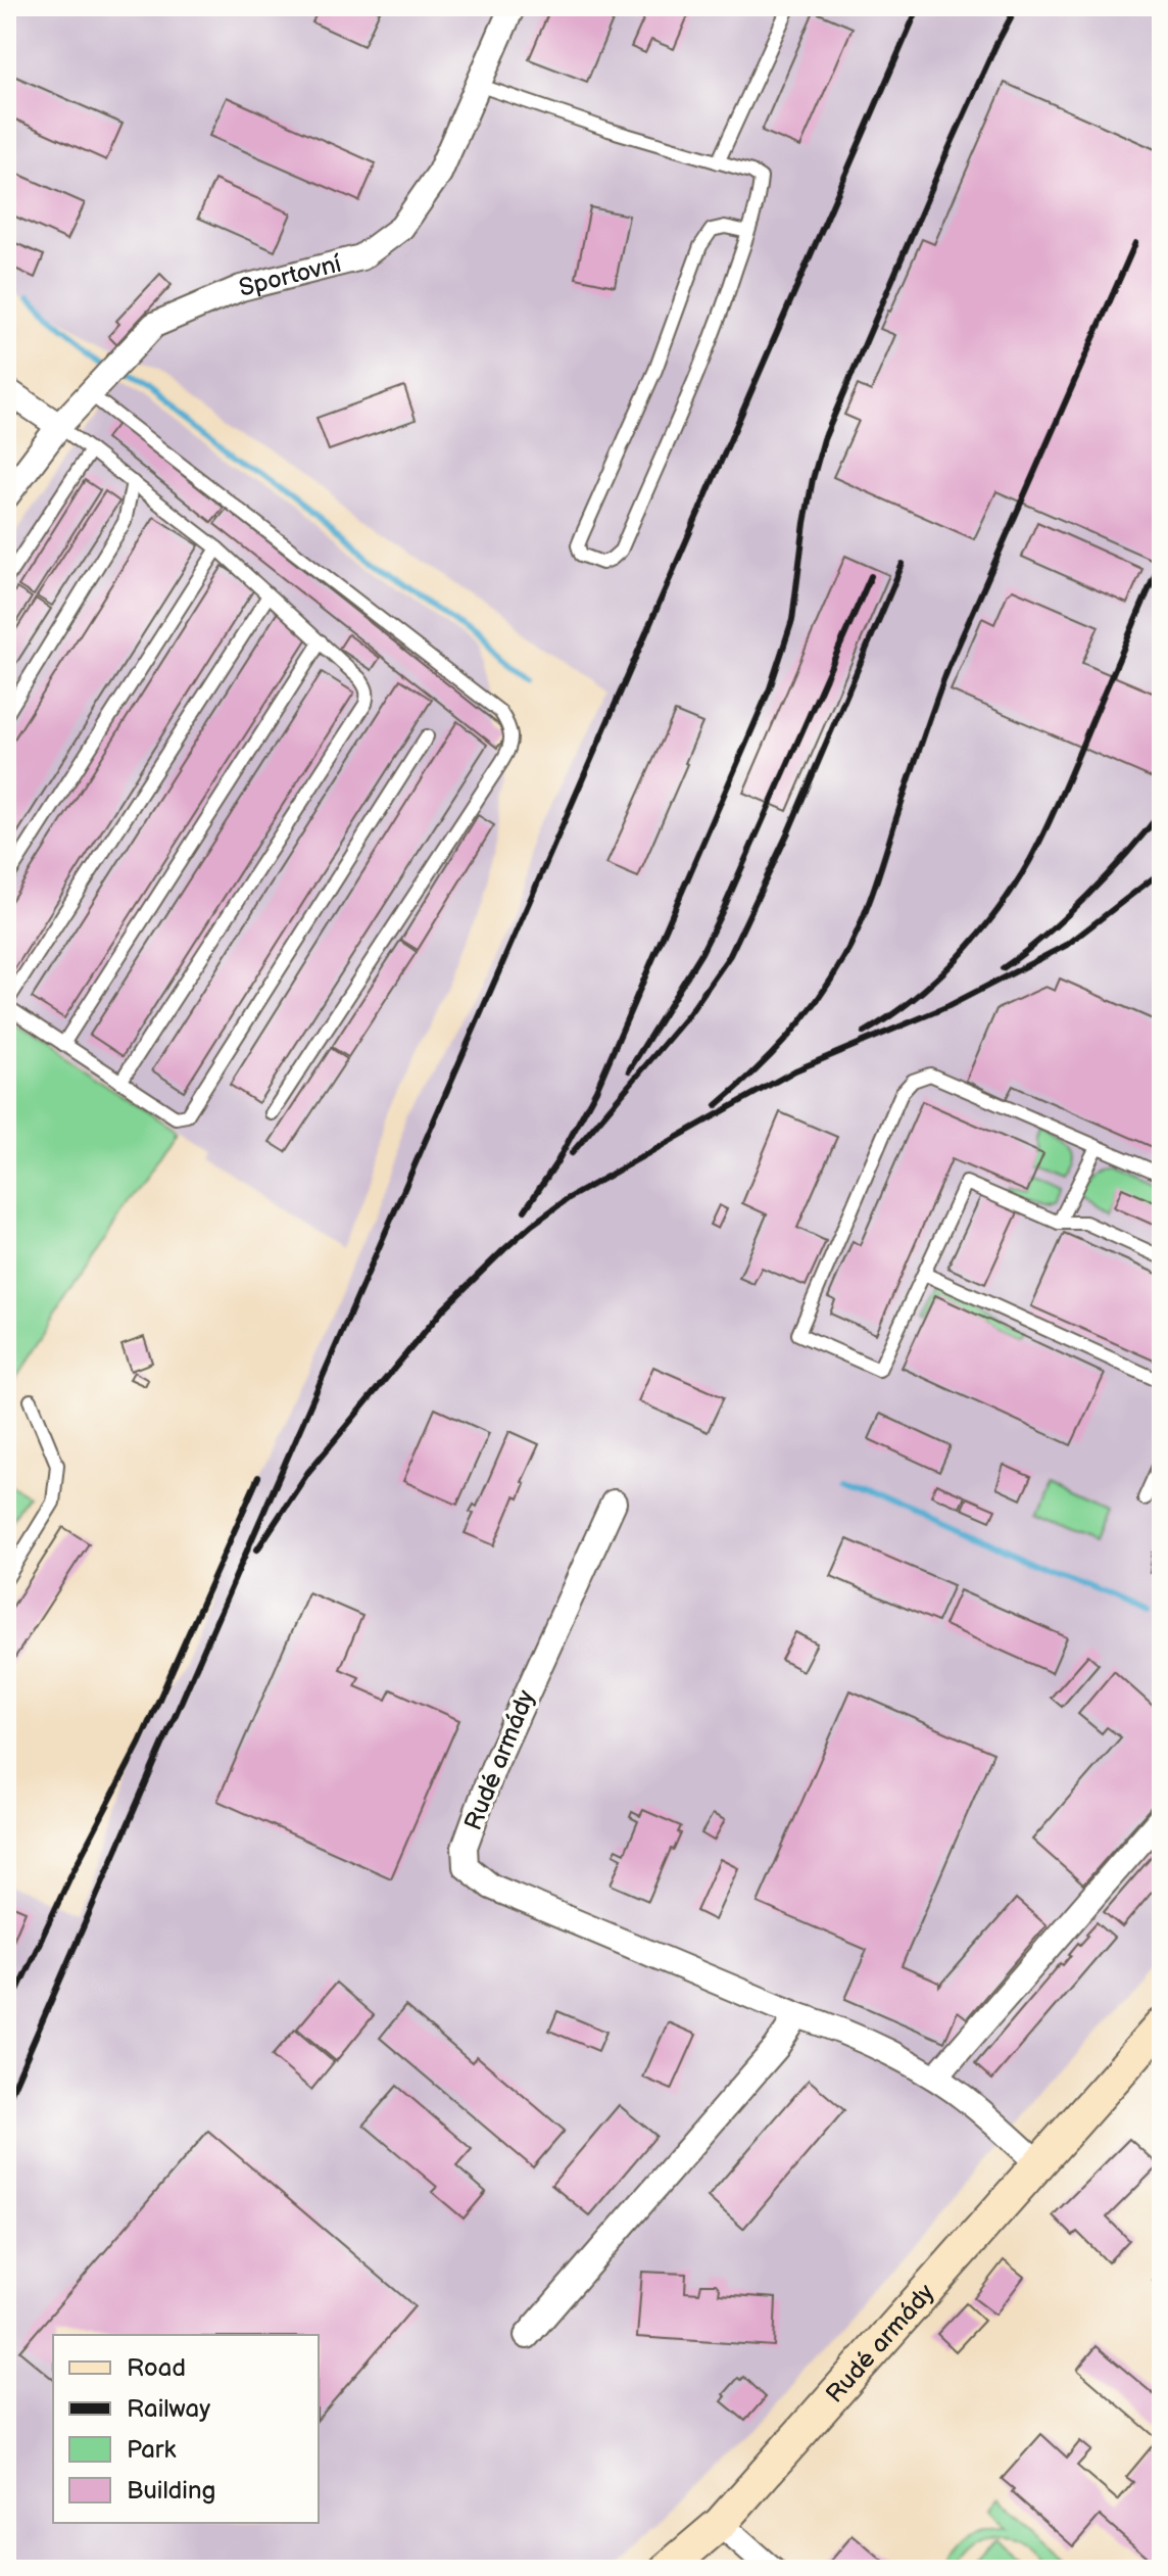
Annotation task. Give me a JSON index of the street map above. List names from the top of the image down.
{
  "streets": {
    "main road": ["Rudé armády"],
    "street": ["Sportovní"]
  },
  "legend": [
    "Road",
    "Railway",
    "Park",
    "Building"
  ]
}
